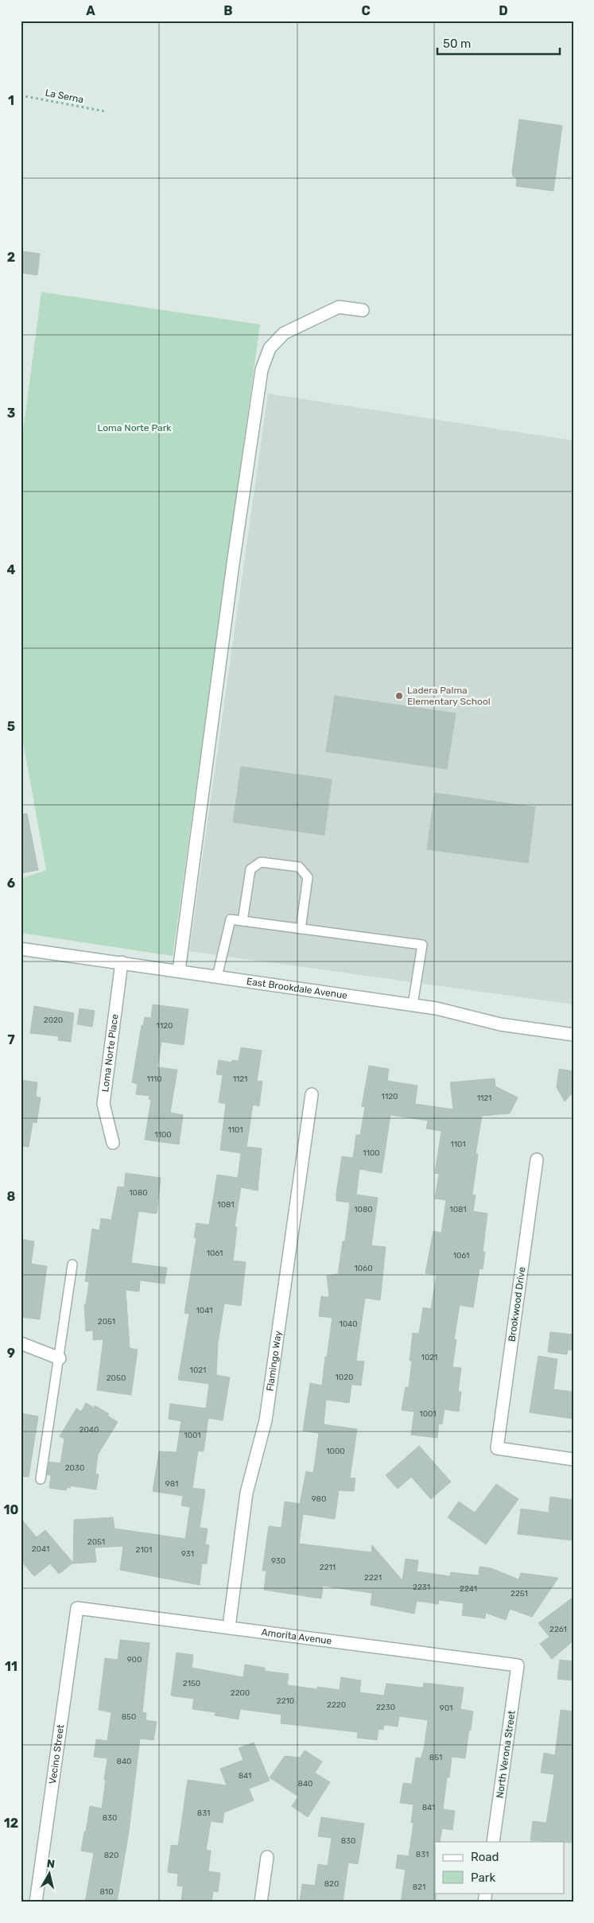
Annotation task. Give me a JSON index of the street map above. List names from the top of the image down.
{
  "streets": {
    "street": [
      "East Brookdale Avenue",
      "Loma Norte Place",
      "Brookwood Drive",
      "Flamingo Way",
      "Amorita Avenue",
      "North Verona Street",
      "Vecino Street"
    ],
    "path": ["La Serna"]
  },
  "crossings": [
    ["East Brookdale Avenue", "Loma Norte Place"],
    ["Flamingo Way", "Amorita Avenue"],
    ["Amorita Avenue", "North Verona Street"],
    ["Amorita Avenue", "Vecino Street"]
  ],
  "parks": ["Loma Norte Park"],
  "places": ["Ladera Palma Elementary School"],
  "house_numbers": [
    "2020",
    "1120",
    "1110",
    "1121",
    "1120",
    "1121",
    "1101",
    "1100",
    "1101",
    "1100",
    "1080",
    "1081",
    "1080",
    "1081",
    "1061",
    "1061",
    "1060",
    "1041",
    "2051",
    "1040",
    "1021",
    "1021",
    "1020",
    "2050",
    "1001",
    "2040",
    "1001",
    "1000",
    "2030",
    "981",
    "980",
    "2051",
    "2041",
    "2101",
    "931",
    "930",
    "2211",
    "2221",
    "2231",
    "2241",
    "2251",
    "2261",
    "900",
    "2150",
    "2200",
    "2210",
    "2220",
    "2230",
    "901",
    "850",
    "851",
    "840",
    "841",
    "840",
    "841",
    "831",
    "830",
    "830",
    "831",
    "820",
    "820",
    "821",
    "810"
  ],
  "legend": ["Road", "Park"],
  "scale_bar": "50 m",
  "north": "top",
  "grid": {
    "columns": [
      "A",
      "B",
      "C",
      "D"
    ],
    "rows": [
      "1",
      "2",
      "3",
      "4",
      "5",
      "6",
      "7",
      "8",
      "9",
      "10",
      "11",
      "12"
    ]
  }
}
